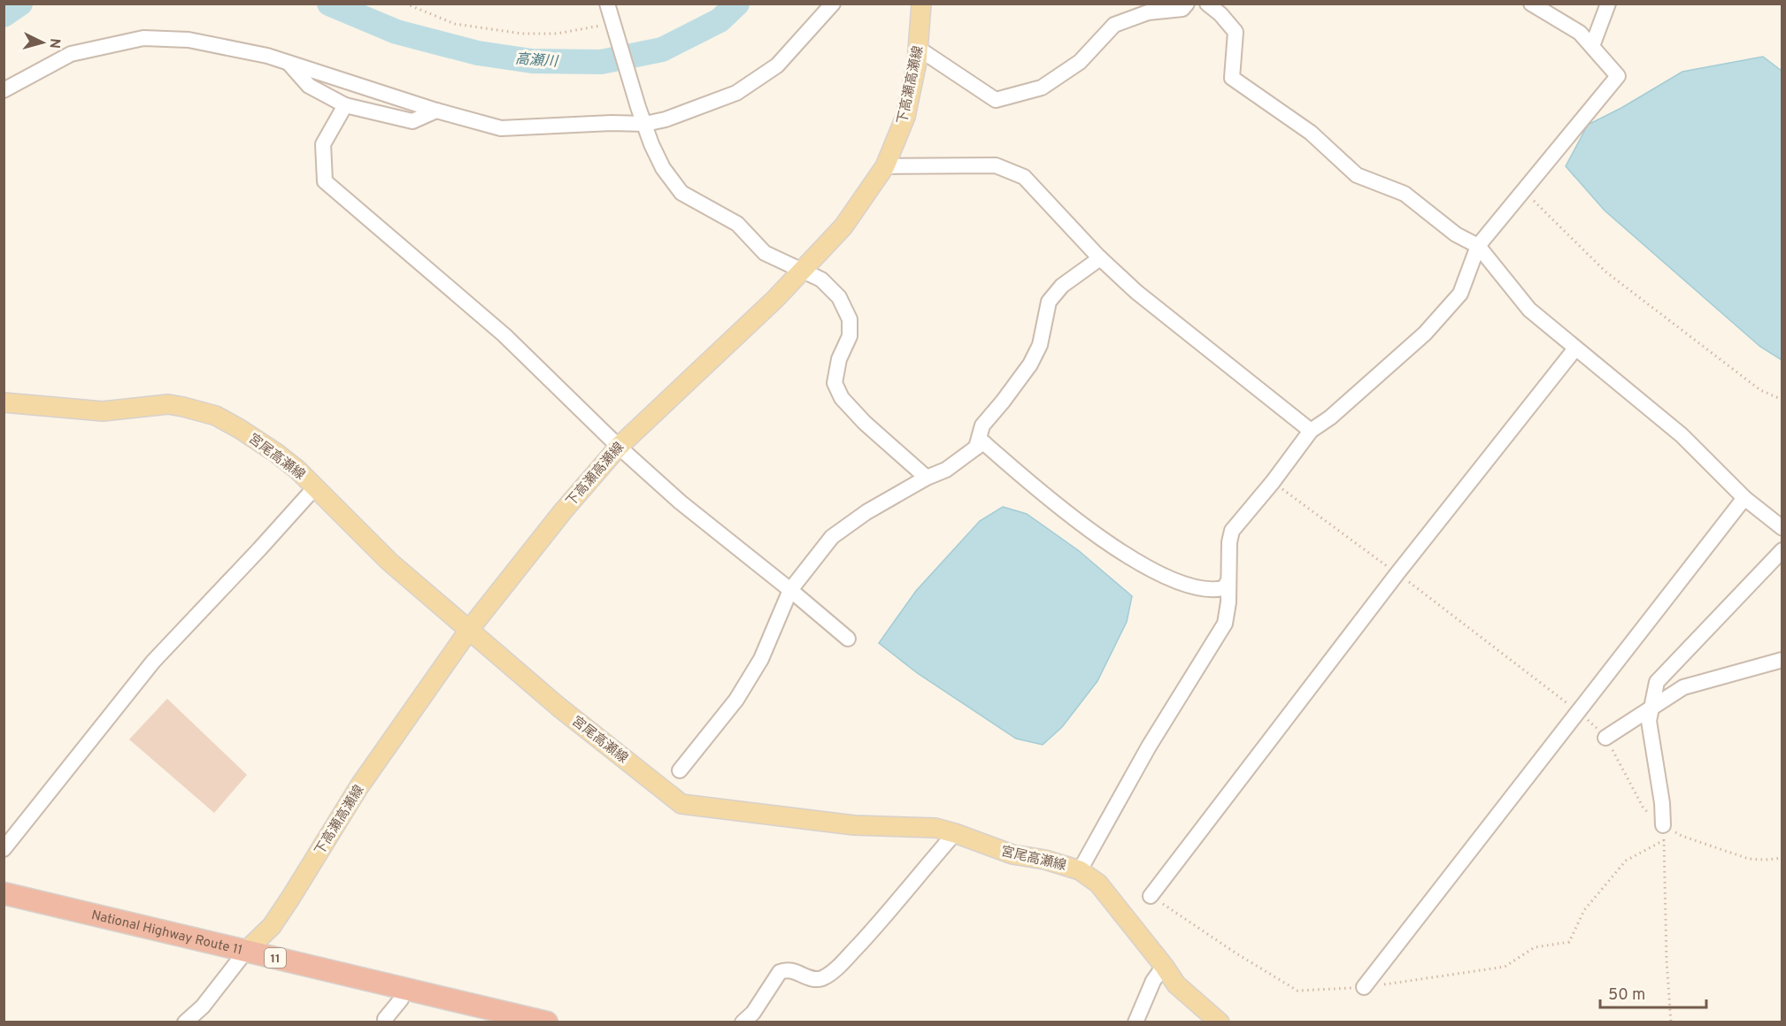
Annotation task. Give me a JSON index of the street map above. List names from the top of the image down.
{
  "streets": {
    "highway": ["National Highway Route 11", "11"],
    "main road": ["下高瀬高瀬線", "宮尾高瀬線"]
  },
  "crossings": [
    ["下高瀬高瀬線", "宮尾高瀬線"],
    ["下高瀬高瀬線", "National Highway Route 11"]
  ],
  "water": ["高瀬川"],
  "scale_bar": "50 m",
  "north": "right"
}
